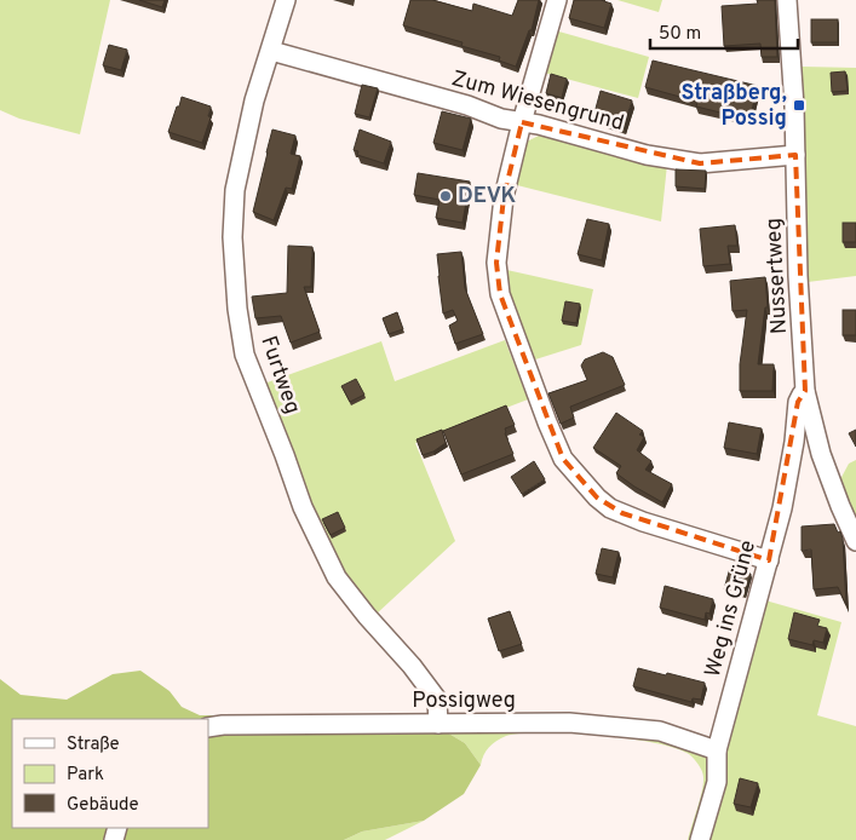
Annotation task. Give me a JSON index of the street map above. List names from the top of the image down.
{
  "streets": {
    "street": [
      "Zum Wiesengrund",
      "Nussertweg",
      "Furtweg",
      "Weg ins Grüne",
      "Possigweg"
    ]
  },
  "crossings": [
    ["Zum Wiesengrund", "Nussertweg"],
    ["Zum Wiesengrund", "Furtweg"],
    ["Nussertweg", "Weg ins Grüne"],
    ["Furtweg", "Possigweg"],
    ["Weg ins Grüne", "Possigweg"]
  ],
  "places": {
    "transit": ["Straßberg, Possig"],
    "other": ["DEVK"]
  },
  "legend": ["Straße", "Park", "Gebäude"],
  "scale_bar": "50 m"
}
